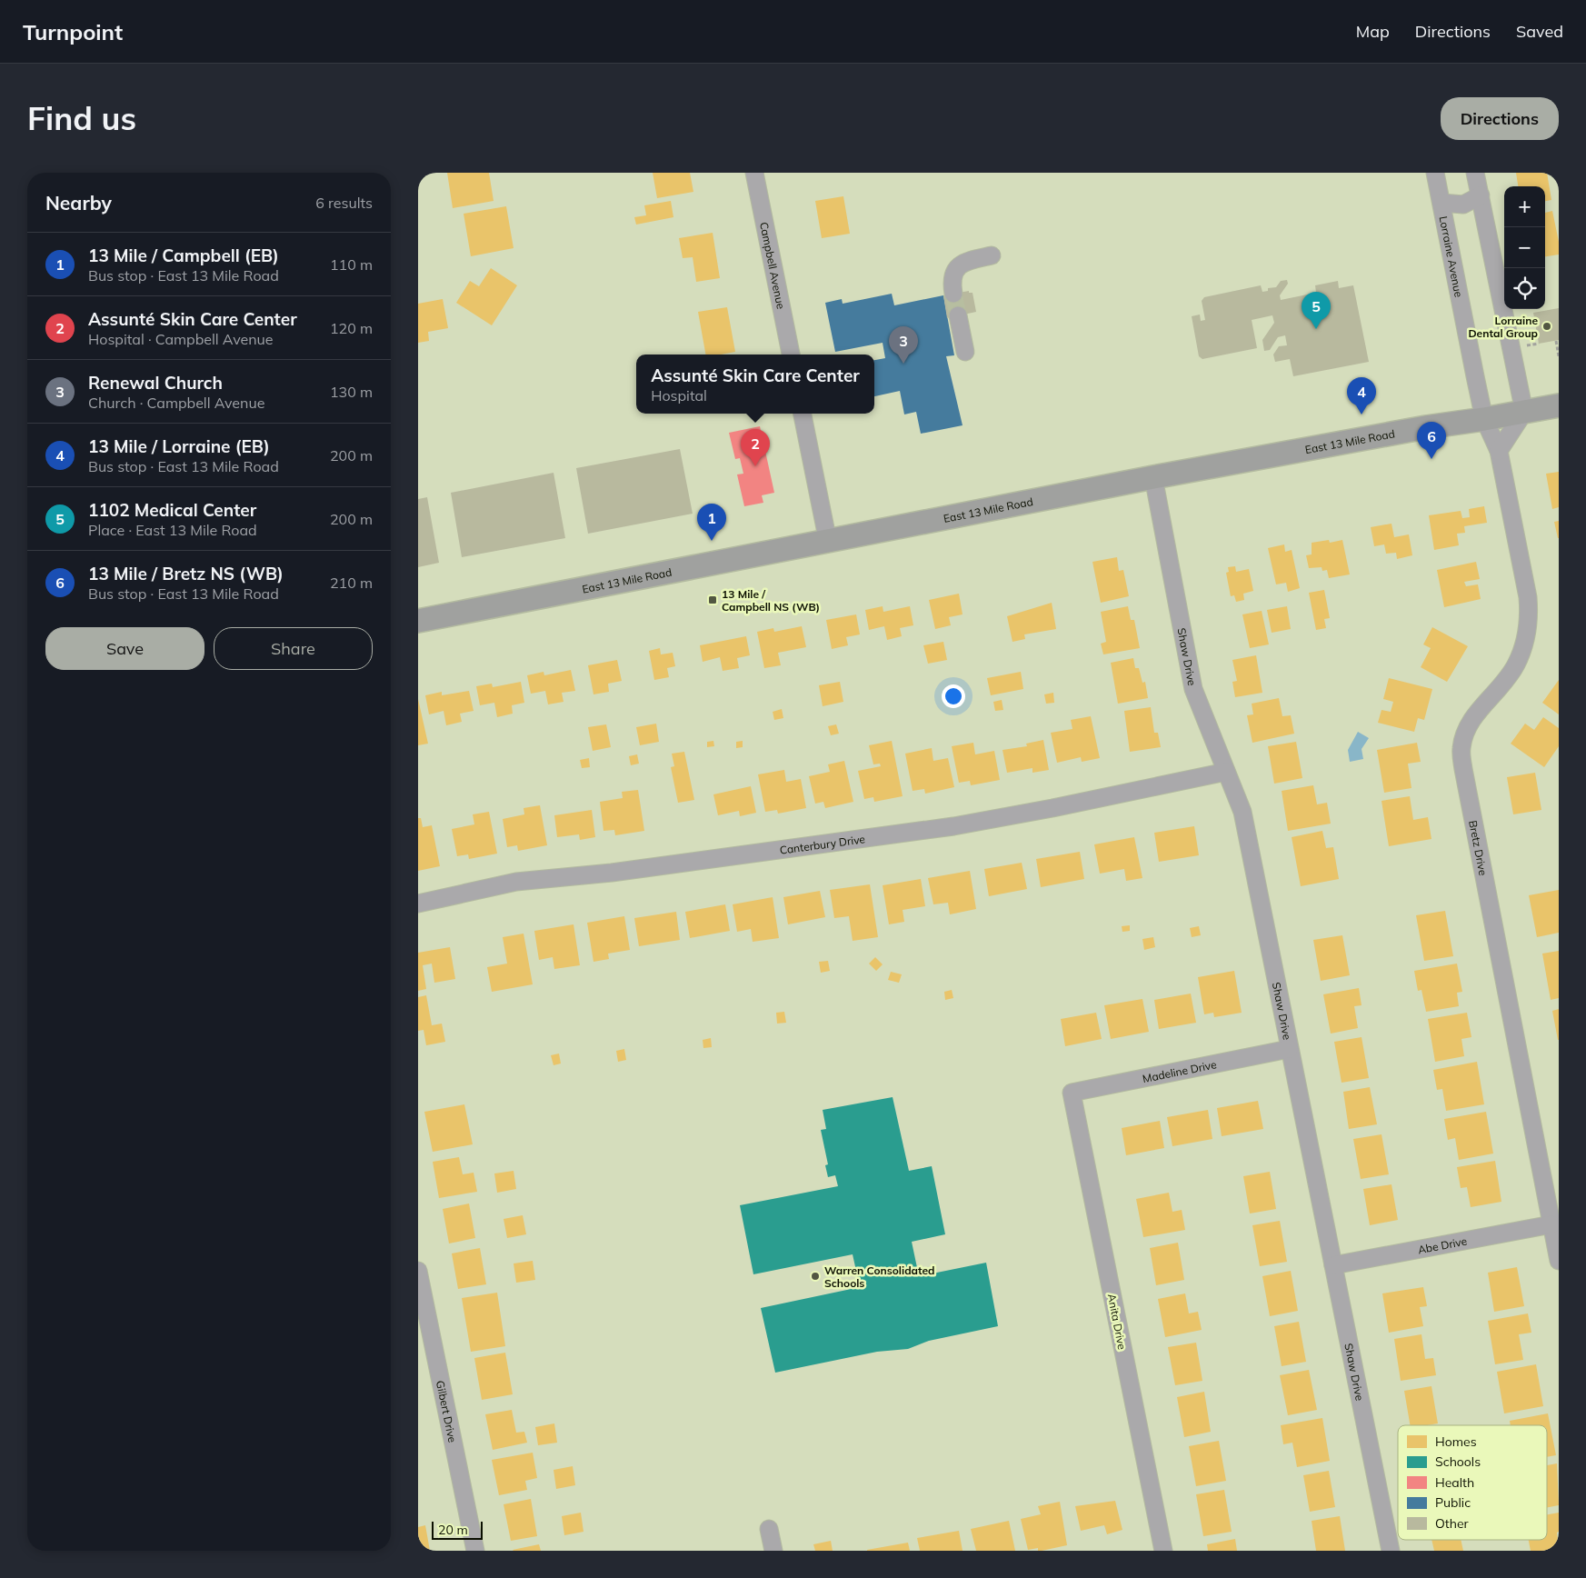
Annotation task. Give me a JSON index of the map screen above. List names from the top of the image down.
{
  "streets": {
    "main road": ["East 13 Mile Road"],
    "street": [
      "Lorraine Avenue",
      "Campbell Avenue",
      "Shaw Drive",
      "Canterbury Drive",
      "Bretz Drive",
      "Madeline Drive",
      "Abe Drive",
      "Anita Drive",
      "Gilbert Drive"
    ]
  },
  "crossings": [
    ["Lorraine Avenue", "East 13 Mile Road"],
    ["Lorraine Avenue", "Bretz Drive"],
    ["East 13 Mile Road", "Shaw Drive"],
    ["East 13 Mile Road", "Bretz Drive"],
    ["Shaw Drive", "Canterbury Drive"],
    ["Shaw Drive", "Madeline Drive"],
    ["Shaw Drive", "Abe Drive"],
    ["Bretz Drive", "Abe Drive"],
    ["Madeline Drive", "Anita Drive"]
  ],
  "places": {
    "other": ["Lorraine Dental Group", "Warren Consolidated Schools"],
    "transit": ["13 Mile / Campbell NS (WB)"]
  },
  "legend": [
    "Homes",
    "Schools",
    "Health",
    "Public",
    "Other"
  ],
  "scale_bar": "20 m",
  "page": {
    "header": "Turnpoint",
    "nav": ["Map", "Directions", "Saved"],
    "buttons": [
      "Directions",
      ["Save", "Share"]
    ],
    "title": "Find us",
    "heading": ["Nearby", "6 results"],
    "map_buttons": ["+", "−"],
    "list": [
      {
        "mark": "1",
        "name": "13 Mile / Campbell (EB)",
        "note": "Bus stop · East 13 Mile Road",
        "value": "110 m"
      },
      {
        "mark": "2",
        "name": "Assunté Skin Care Center",
        "note": "Hospital · Campbell Avenue",
        "value": "120 m"
      },
      {
        "mark": "3",
        "name": "Renewal Church",
        "note": "Church · Campbell Avenue",
        "value": "130 m"
      },
      {
        "mark": "4",
        "name": "13 Mile / Lorraine (EB)",
        "note": "Bus stop · East 13 Mile Road",
        "value": "200 m"
      },
      {
        "mark": "5",
        "name": "1102 Medical Center",
        "note": "Place · East 13 Mile Road",
        "value": "200 m"
      },
      {
        "mark": "6",
        "name": "13 Mile / Bretz NS (WB)",
        "note": "Bus stop · East 13 Mile Road",
        "value": "210 m"
      }
    ],
    "pins": [
      "5",
      "3",
      "4",
      "6",
      "2",
      "1"
    ],
    "popup": ["Assunté Skin Care Center", "Hospital"],
    "scale": "20 m"
  }
}
